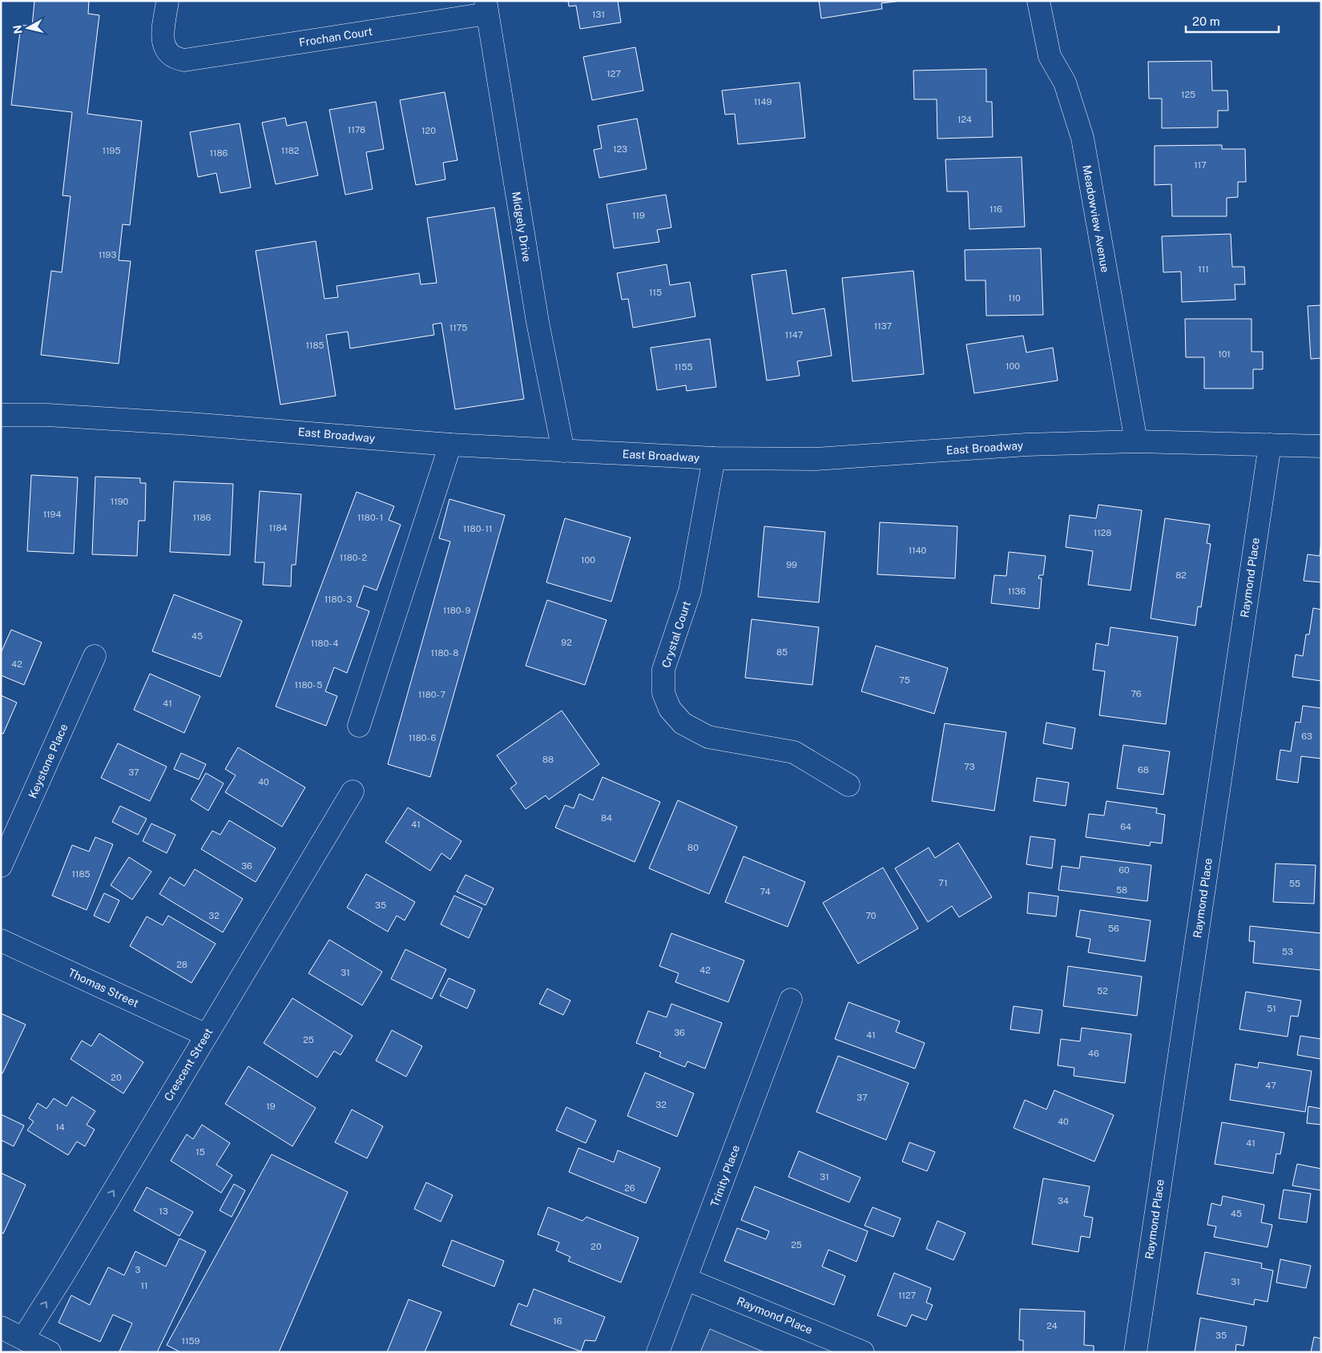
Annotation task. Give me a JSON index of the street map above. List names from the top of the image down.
{
  "streets": {
    "street": [
      "Frochan Court",
      "Meadowview Avenue",
      "Midgely Drive",
      "East Broadway",
      "Raymond Place",
      "Crystal Court",
      "Keystone Place",
      "Thomas Street",
      "Crescent Street",
      "Trinity Place"
    ]
  },
  "crossings": [
    ["Frochan Court", "Midgely Drive"],
    ["Meadowview Avenue", "East Broadway"],
    ["Midgely Drive", "East Broadway"],
    ["East Broadway", "Raymond Place"],
    ["East Broadway", "Crystal Court"],
    ["Raymond Place", "Trinity Place"],
    ["Thomas Street", "Crescent Street"]
  ],
  "one_way": ["Crescent Street"],
  "house_numbers": [
    "131",
    "127",
    "125",
    "1149",
    "124",
    "1178",
    "120",
    "123",
    "1195",
    "1182",
    "1186",
    "117",
    "116",
    "119",
    "1193",
    "111",
    "115",
    "110",
    "1137",
    "1175",
    "1147",
    "1185",
    "101",
    "100",
    "1155",
    "1190",
    "1194",
    "1186",
    "1180- 1",
    "1184",
    "1180- 11",
    "1128",
    "1140",
    "1180- 2",
    "100",
    "99",
    "82",
    "1136",
    "1180- 3",
    "1180- 9",
    "45",
    "92",
    "1180- 4",
    "85",
    "1180- 8",
    "42",
    "75",
    "1180- 5",
    "76",
    "1180- 7",
    "41",
    "63",
    "1180- 6",
    "88",
    "73",
    "68",
    "37",
    "40",
    "84",
    "41",
    "64",
    "80",
    "36",
    "60",
    "1185",
    "71",
    "55",
    "58",
    "74",
    "35",
    "32",
    "70",
    "56",
    "53",
    "28",
    "42",
    "31",
    "52",
    "51",
    "36",
    "41",
    "25",
    "46",
    "20",
    "47",
    "37",
    "32",
    "19",
    "40",
    "14",
    "41",
    "15",
    "31",
    "26",
    "34",
    "13",
    "45",
    "25",
    "20",
    "3",
    "31",
    "11",
    "1127",
    "16",
    "24",
    "35",
    "1159"
  ],
  "scale_bar": "20 m",
  "north": "left"
}
